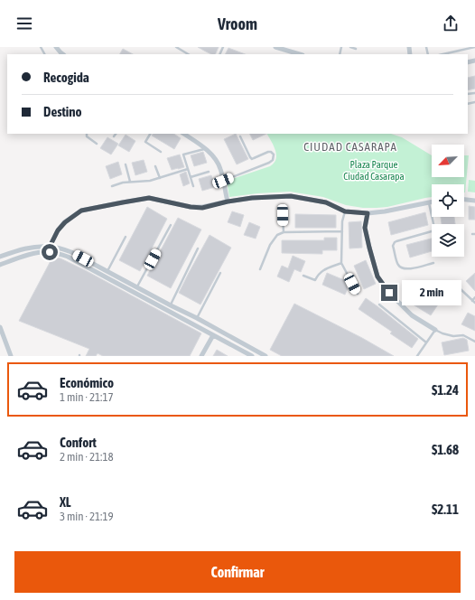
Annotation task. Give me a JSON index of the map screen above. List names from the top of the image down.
{
  "districts": ["CIUDAD CASARAPA"],
  "parks": ["Plaza Parque Ciudad Casarapa"],
  "north": "bottom left",
  "page": {
    "header": "Vroom",
    "banner": ["Recogida", "Destino"],
    "bubble": "2 min",
    "list": [
      {
        "name": "Económico",
        "note": "1 min · 21:17",
        "value": "$1.24"
      },
      {
        "name": "Confort",
        "note": "2 min · 21:18",
        "value": "$1.68"
      },
      {
        "name": "XL",
        "note": "3 min · 21:19",
        "value": "$2.11"
      }
    ],
    "buttons": "Confirmar"
  }
}
